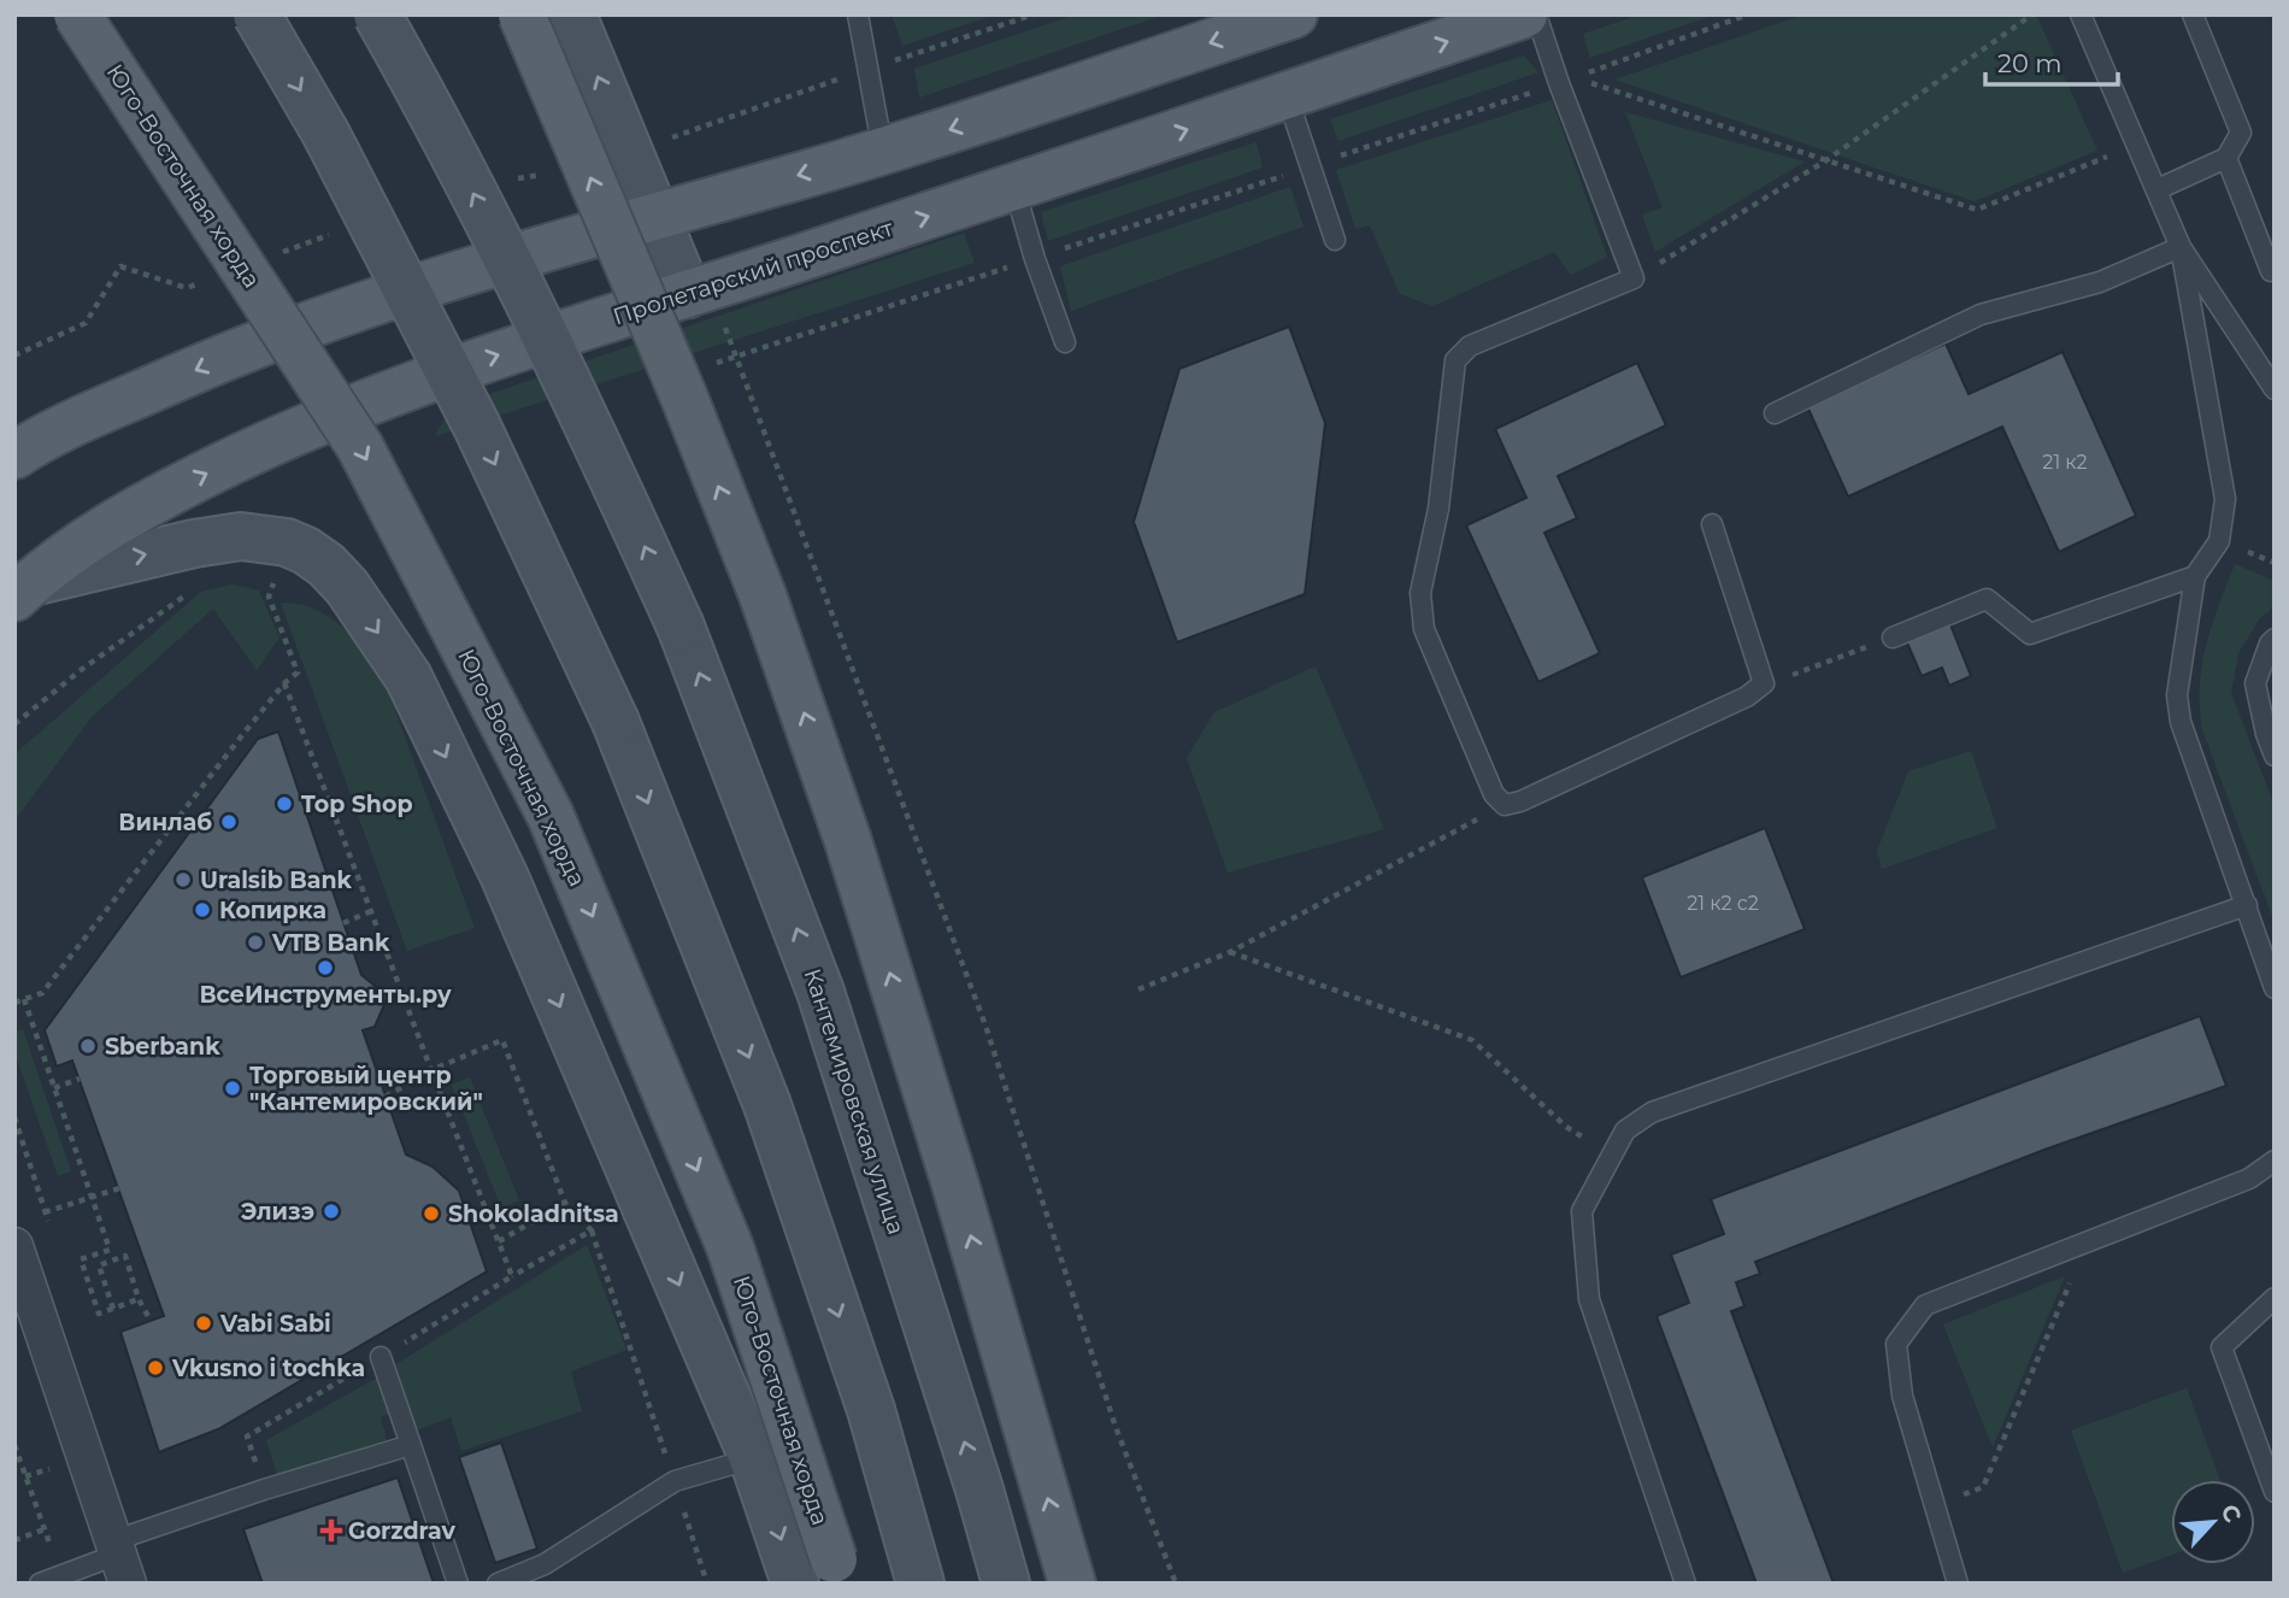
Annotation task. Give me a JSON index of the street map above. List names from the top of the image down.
{
  "streets": {
    "main road": ["Юго-Восточная хорда", "Пролетарский проспект", "Кантемировская улица"]
  },
  "places": {
    "other": [
      "Top Shop",
      "Винлаб",
      "Uralsib Bank",
      "Копирка",
      "VTB Bank",
      "ВсеИнструменты.ру",
      "Sberbank",
      "Торговый центр \"Кантемировский\"",
      "Элизэ",
      "Shokoladnitsa",
      "Vabi Sabi",
      "Vkusno i tochka"
    ],
    "health": ["Gorzdrav"]
  },
  "house_numbers": ["21 к2", "21 к2 с2"],
  "scale_bar": "20 m",
  "north": "top right"
}
